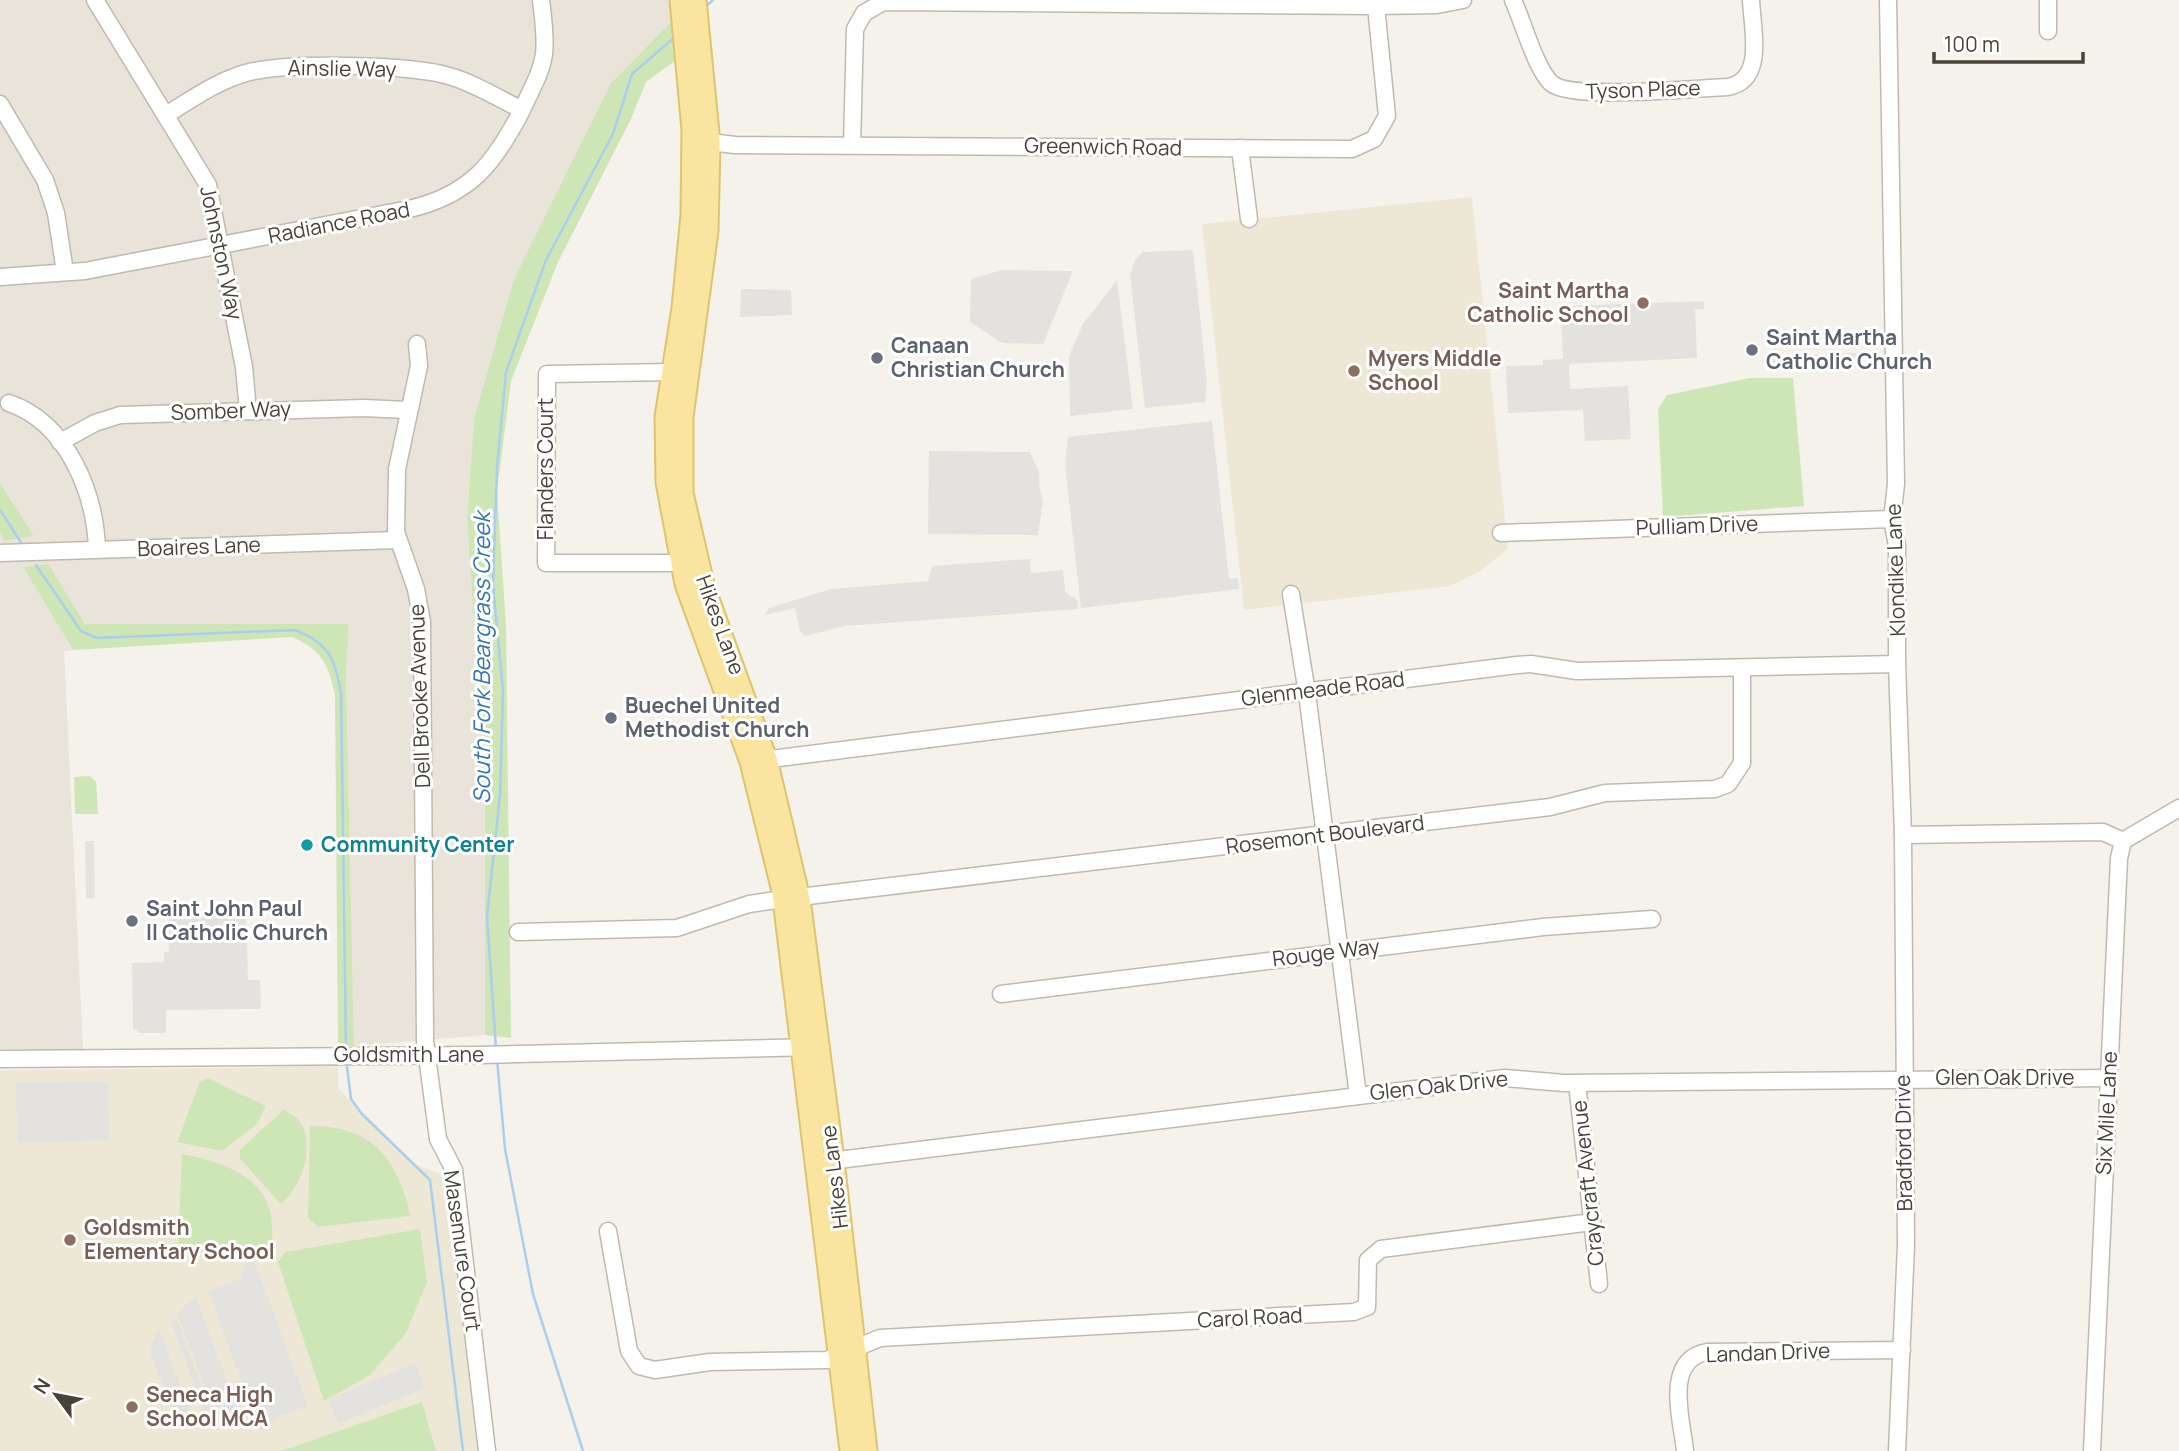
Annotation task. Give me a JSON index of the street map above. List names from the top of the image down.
{
  "streets": {
    "main road": ["Hikes Lane"],
    "street": [
      "Ainslie Way",
      "Tyson Place",
      "Greenwich Road",
      "Radiance Road",
      "Johnston Way",
      "Somber Way",
      "Flanders Court",
      "Pulliam Drive",
      "Boaires Lane",
      "Klondike Lane",
      "Glenmeade Road",
      "Dell Brooke Avenue",
      "Rosemont Boulevard",
      "Rouge Way",
      "Goldsmith Lane",
      "Glen Oak Drive",
      "Six Mile Lane",
      "Bradford Drive",
      "Craycraft Avenue",
      "Masemure Court",
      "Carol Road",
      "Landan Drive"
    ]
  },
  "crossings": [
    ["Ainslie Way", "Radiance Road"],
    ["Ainslie Way", "Johnston Way"],
    ["Greenwich Road", "Hikes Lane"],
    ["Radiance Road", "Johnston Way"],
    ["Johnston Way", "Somber Way"],
    ["Somber Way", "Dell Brooke Avenue"],
    ["Flanders Court", "Hikes Lane"],
    ["Pulliam Drive", "Klondike Lane"],
    ["Boaires Lane", "Dell Brooke Avenue"],
    ["Klondike Lane", "Glenmeade Road"],
    ["Klondike Lane", "Bradford Drive"],
    ["Hikes Lane", "Glenmeade Road"],
    ["Hikes Lane", "Rosemont Boulevard"],
    ["Hikes Lane", "Goldsmith Lane"],
    ["Hikes Lane", "Glen Oak Drive"],
    ["Hikes Lane", "Carol Road"],
    ["Glenmeade Road", "Rosemont Boulevard"],
    ["Dell Brooke Avenue", "Goldsmith Lane"],
    ["Dell Brooke Avenue", "Masemure Court"],
    ["Goldsmith Lane", "Masemure Court"],
    ["Glen Oak Drive", "Six Mile Lane"],
    ["Glen Oak Drive", "Bradford Drive"],
    ["Glen Oak Drive", "Craycraft Avenue"],
    ["Bradford Drive", "Landan Drive"],
    ["Craycraft Avenue", "Carol Road"]
  ],
  "water": ["South Fork Beargrass Creek"],
  "places": [
    "Saint Martha Catholic School",
    "Saint Martha Catholic Church",
    "Canaan Christian Church",
    "Myers Middle School",
    "Buechel United Methodist Church",
    "Community Center",
    "Saint John Paul II Catholic Church",
    "Goldsmith Elementary School",
    "Seneca High School MCA"
  ],
  "scale_bar": "100 m",
  "north": "top left"
}
